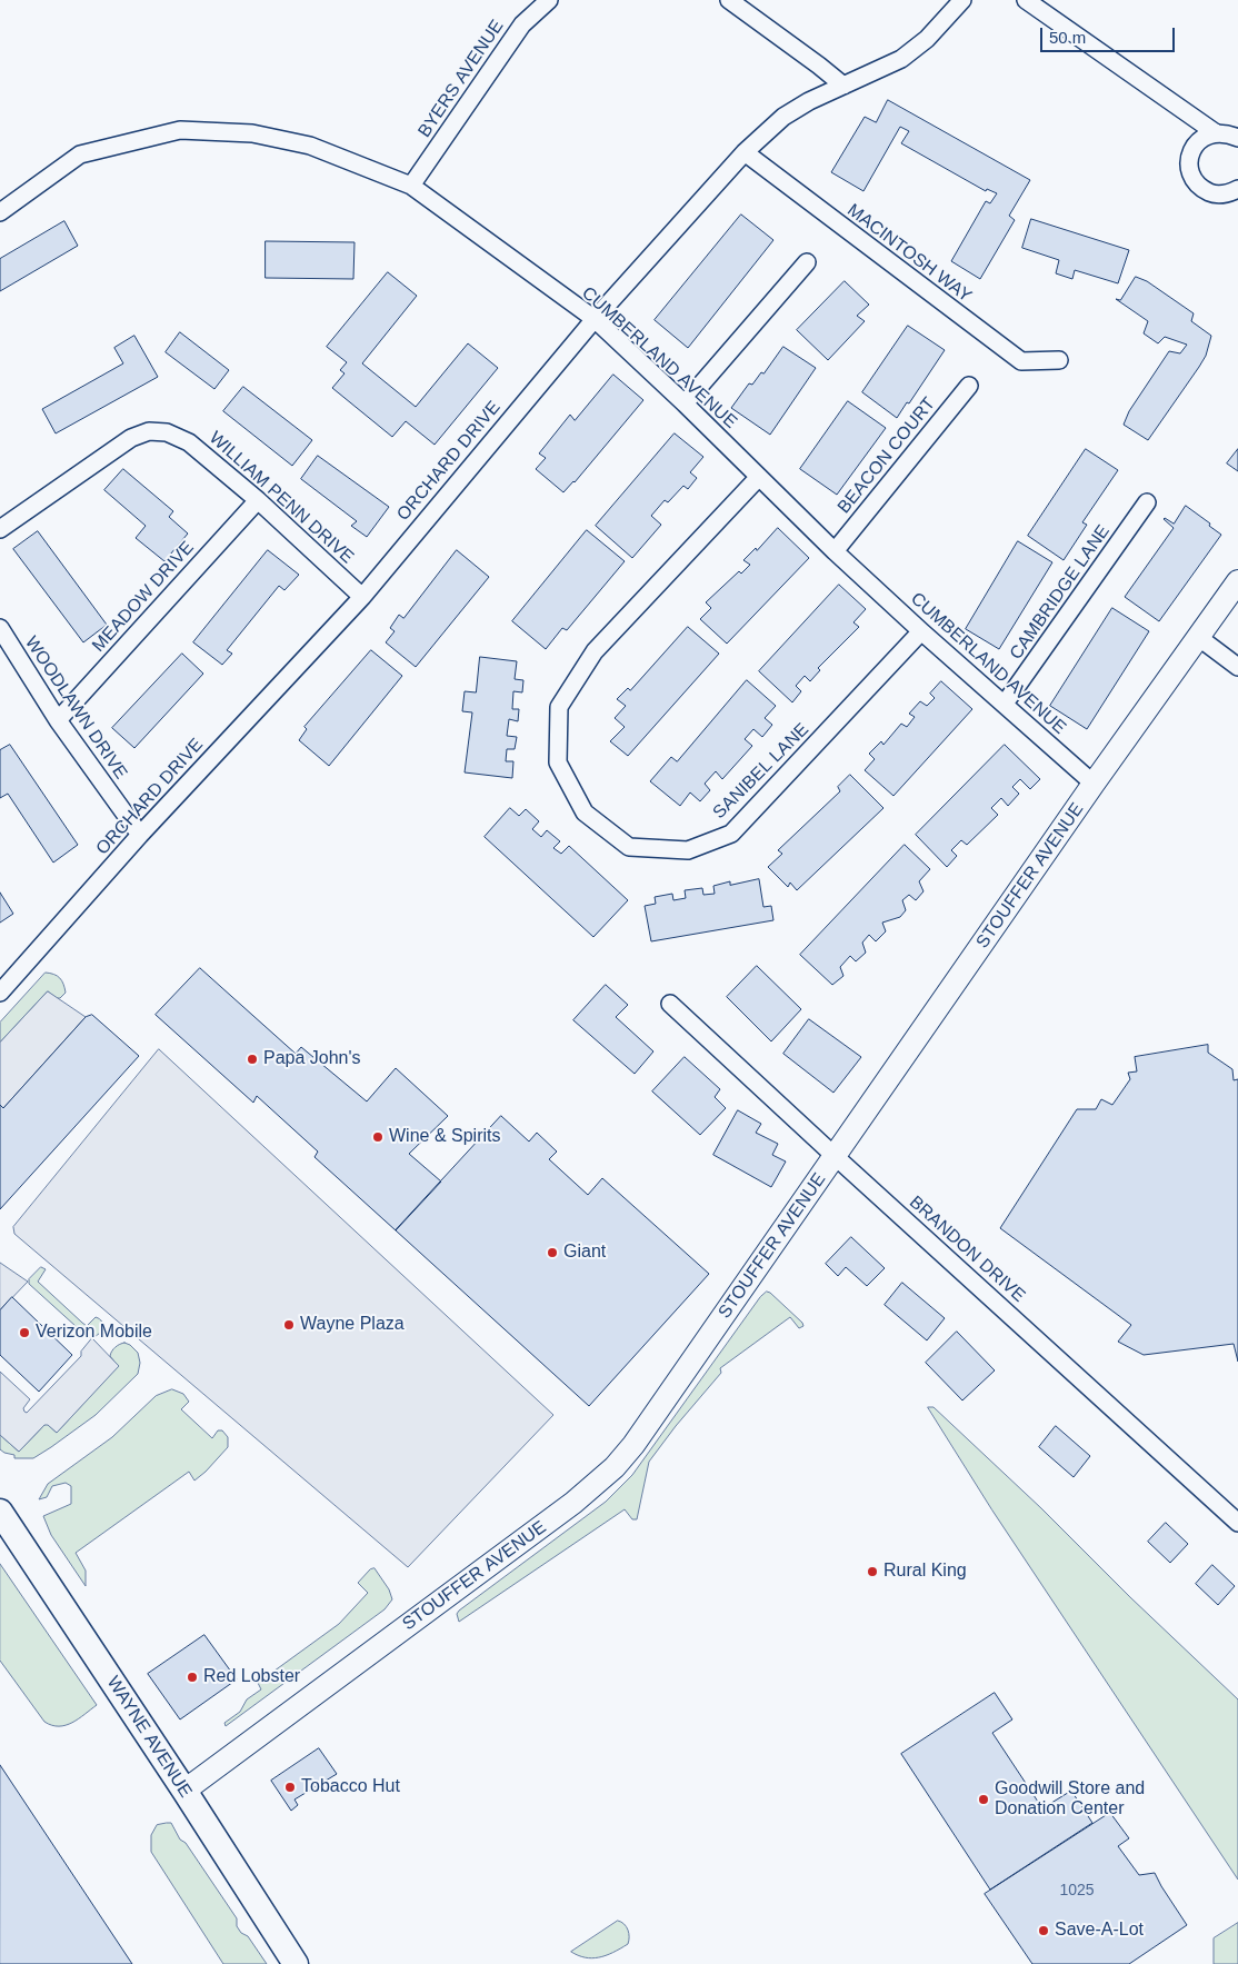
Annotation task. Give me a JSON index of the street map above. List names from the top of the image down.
{
  "streets": {
    "main road": ["WAYNE AVENUE"],
    "street": [
      "BYERS AVENUE",
      "MACINTOSH WAY",
      "CUMBERLAND AVENUE",
      "BEACON COURT",
      "ORCHARD DRIVE",
      "WILLIAM PENN DRIVE",
      "CAMBRIDGE LANE",
      "MEADOW DRIVE",
      "WOODLAWN DRIVE",
      "SANIBEL LANE",
      "STOUFFER AVENUE",
      "BRANDON DRIVE"
    ]
  },
  "crossings": [
    ["BYERS AVENUE", "CUMBERLAND AVENUE"],
    ["MACINTOSH WAY", "ORCHARD DRIVE"],
    ["CUMBERLAND AVENUE", "BEACON COURT"],
    ["CUMBERLAND AVENUE", "ORCHARD DRIVE"],
    ["CUMBERLAND AVENUE", "CAMBRIDGE LANE"],
    ["CUMBERLAND AVENUE", "SANIBEL LANE"],
    ["CUMBERLAND AVENUE", "STOUFFER AVENUE"],
    ["ORCHARD DRIVE", "WILLIAM PENN DRIVE"],
    ["ORCHARD DRIVE", "WOODLAWN DRIVE"],
    ["WILLIAM PENN DRIVE", "MEADOW DRIVE"],
    ["MEADOW DRIVE", "WOODLAWN DRIVE"],
    ["STOUFFER AVENUE", "BRANDON DRIVE"],
    ["STOUFFER AVENUE", "WAYNE AVENUE"]
  ],
  "places": [
    "Papa John's",
    "Wine & Spirits",
    "Giant",
    "Wayne Plaza",
    "Verizon Mobile",
    "Rural King",
    "Red Lobster",
    "Tobacco Hut",
    "Goodwill Store and Donation Center",
    "Save-A-Lot"
  ],
  "house_numbers": ["1025"],
  "scale_bar": "50 m"
}
